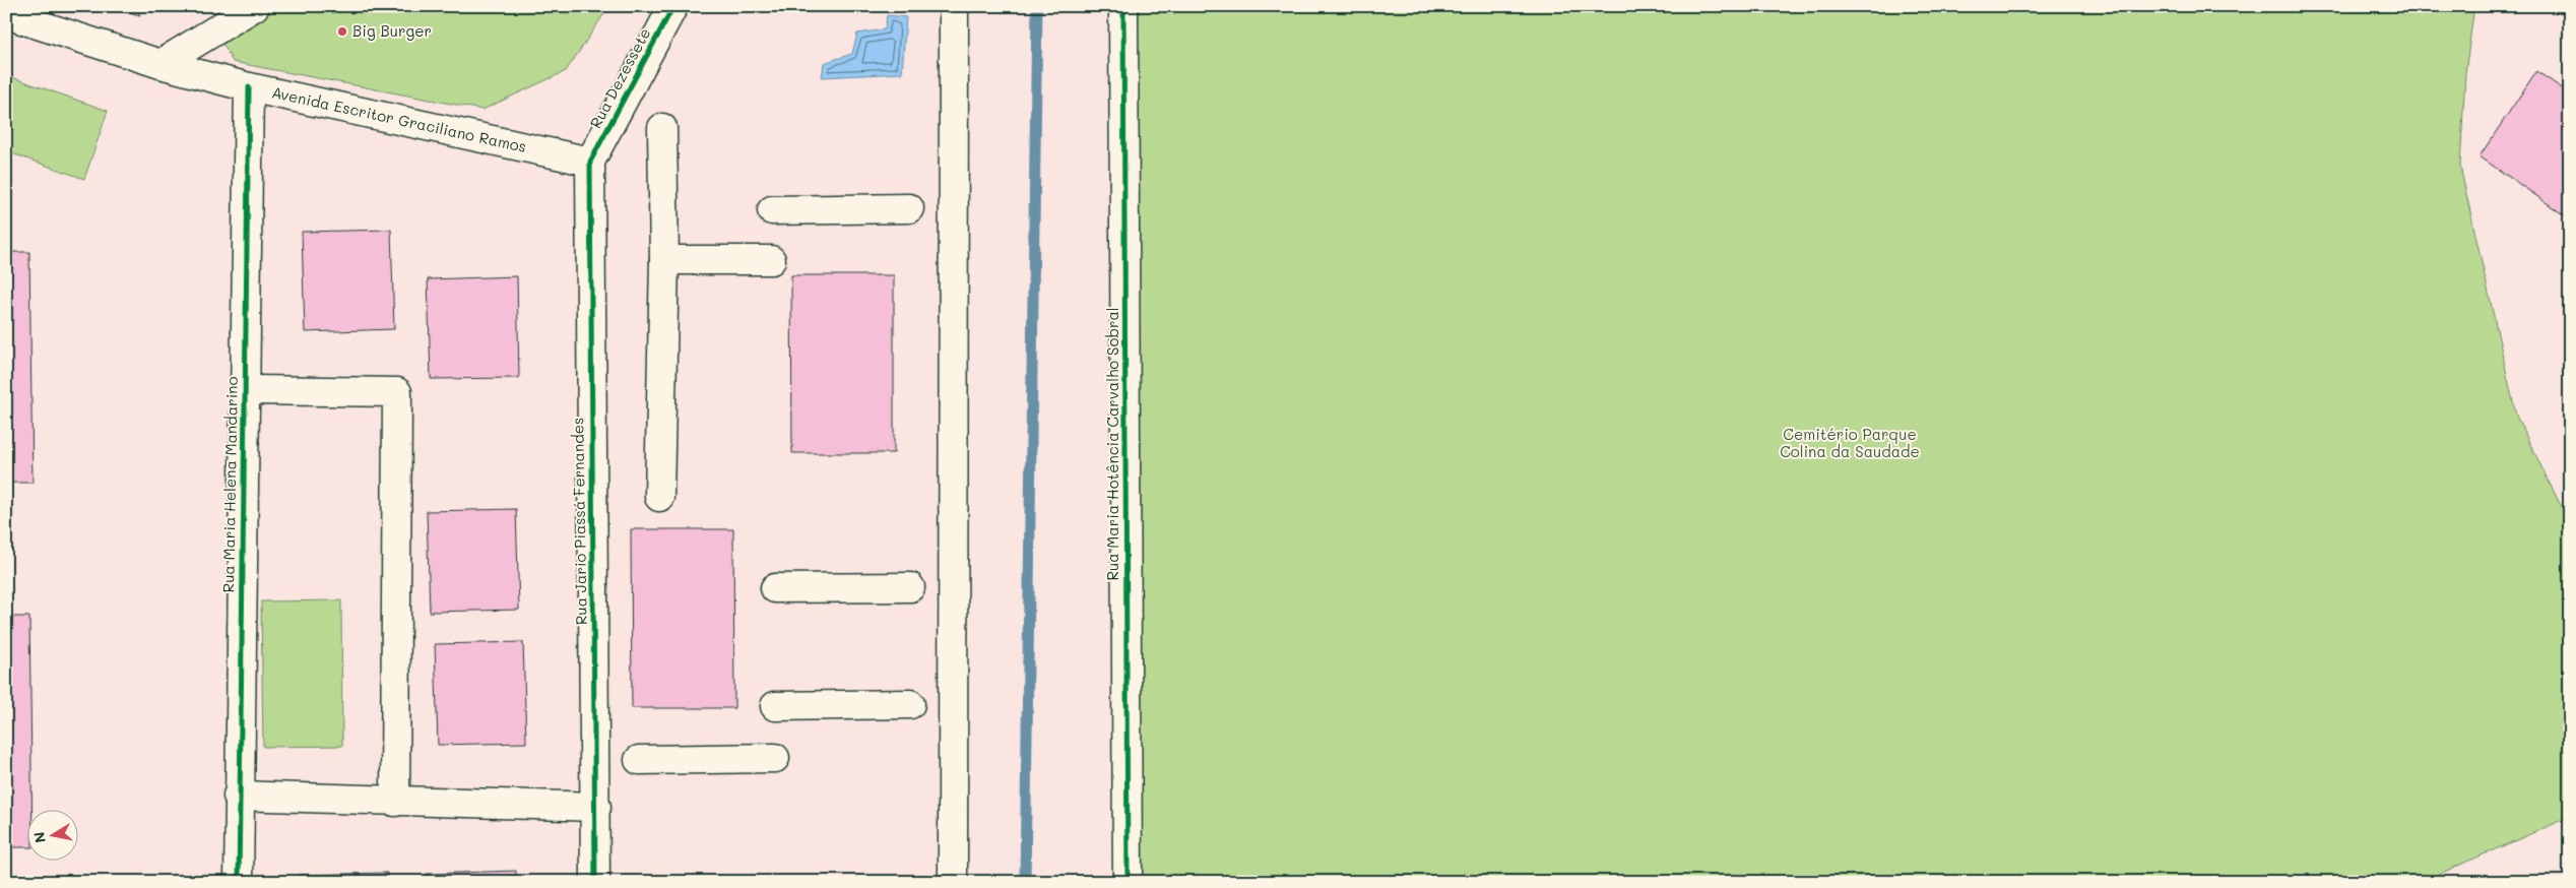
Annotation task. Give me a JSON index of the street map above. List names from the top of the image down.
{
  "streets": {
    "street": [
      "Rua Dezessete",
      "Avenida Escritor Graciliano Ramos",
      "Rua Maria Hotência Carvalho Sobral",
      "Rua Maria Helena Mandarino",
      "Rua Jario Piassá Fernandes"
    ]
  },
  "crossings": [
    ["Rua Dezessete", "Avenida Escritor Graciliano Ramos"],
    ["Rua Dezessete", "Rua Jario Piassá Fernandes"],
    ["Avenida Escritor Graciliano Ramos", "Rua Maria Helena Mandarino"],
    ["Avenida Escritor Graciliano Ramos", "Rua Jario Piassá Fernandes"]
  ],
  "parks": ["Cemitério Parque Colina da Saudade"],
  "places": ["Big Burger"],
  "north": "left"
}
